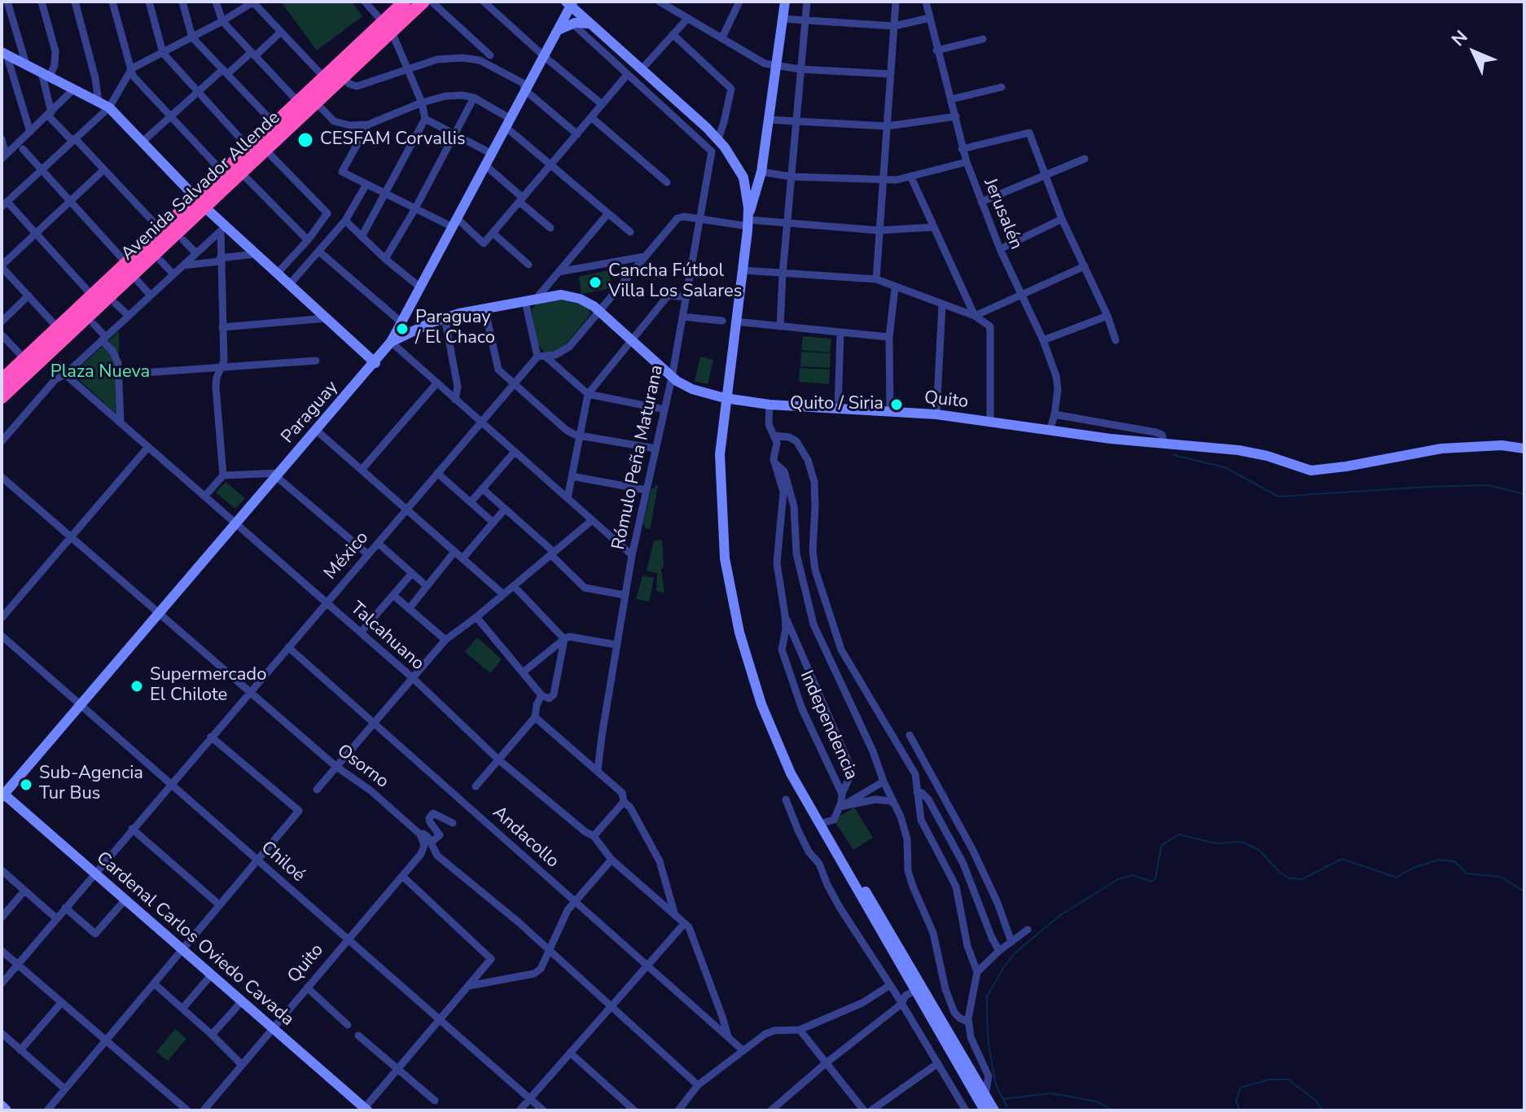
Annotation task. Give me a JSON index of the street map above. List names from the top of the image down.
{
  "streets": {
    "highway": ["Avenida Salvador Allende"],
    "main road": ["Quito", "Paraguay", "Cardenal Carlos Oviedo Cavada"],
    "street": [
      "Jerusalén",
      "Rómulo Peña Maturana",
      "México",
      "Talcahuano",
      "Independencia",
      "Osorno",
      "Andacollo",
      "Chiloé"
    ]
  },
  "crossings": [
    ["Jerusalén", "Quito"],
    ["Quito", "Paraguay"],
    ["Quito", "Rómulo Peña Maturana"],
    ["Quito", "México"],
    ["Quito", "Independencia"],
    ["Quito", "Osorno"],
    ["Quito", "Chiloé"],
    ["Quito", "Cardenal Carlos Oviedo Cavada"],
    ["Paraguay", "Talcahuano"],
    ["Paraguay", "Osorno"],
    ["Paraguay", "Chiloé"],
    ["Paraguay", "Cardenal Carlos Oviedo Cavada"],
    ["Rómulo Peña Maturana", "México"],
    ["México", "Talcahuano"],
    ["México", "Osorno"],
    ["México", "Andacollo"],
    ["México", "Chiloé"],
    ["México", "Cardenal Carlos Oviedo Cavada"],
    ["Talcahuano", "Andacollo"]
  ],
  "parks": ["Plaza Nueva"],
  "places": [
    "CESFAM Corvallis",
    "Cancha Fútbol Villa Los Salares",
    "Paraguay / El Chaco",
    "Quito / Siria",
    "Supermercado El Chilote",
    "Sub-Agencia Tur Bus"
  ],
  "north": "top left"
}
